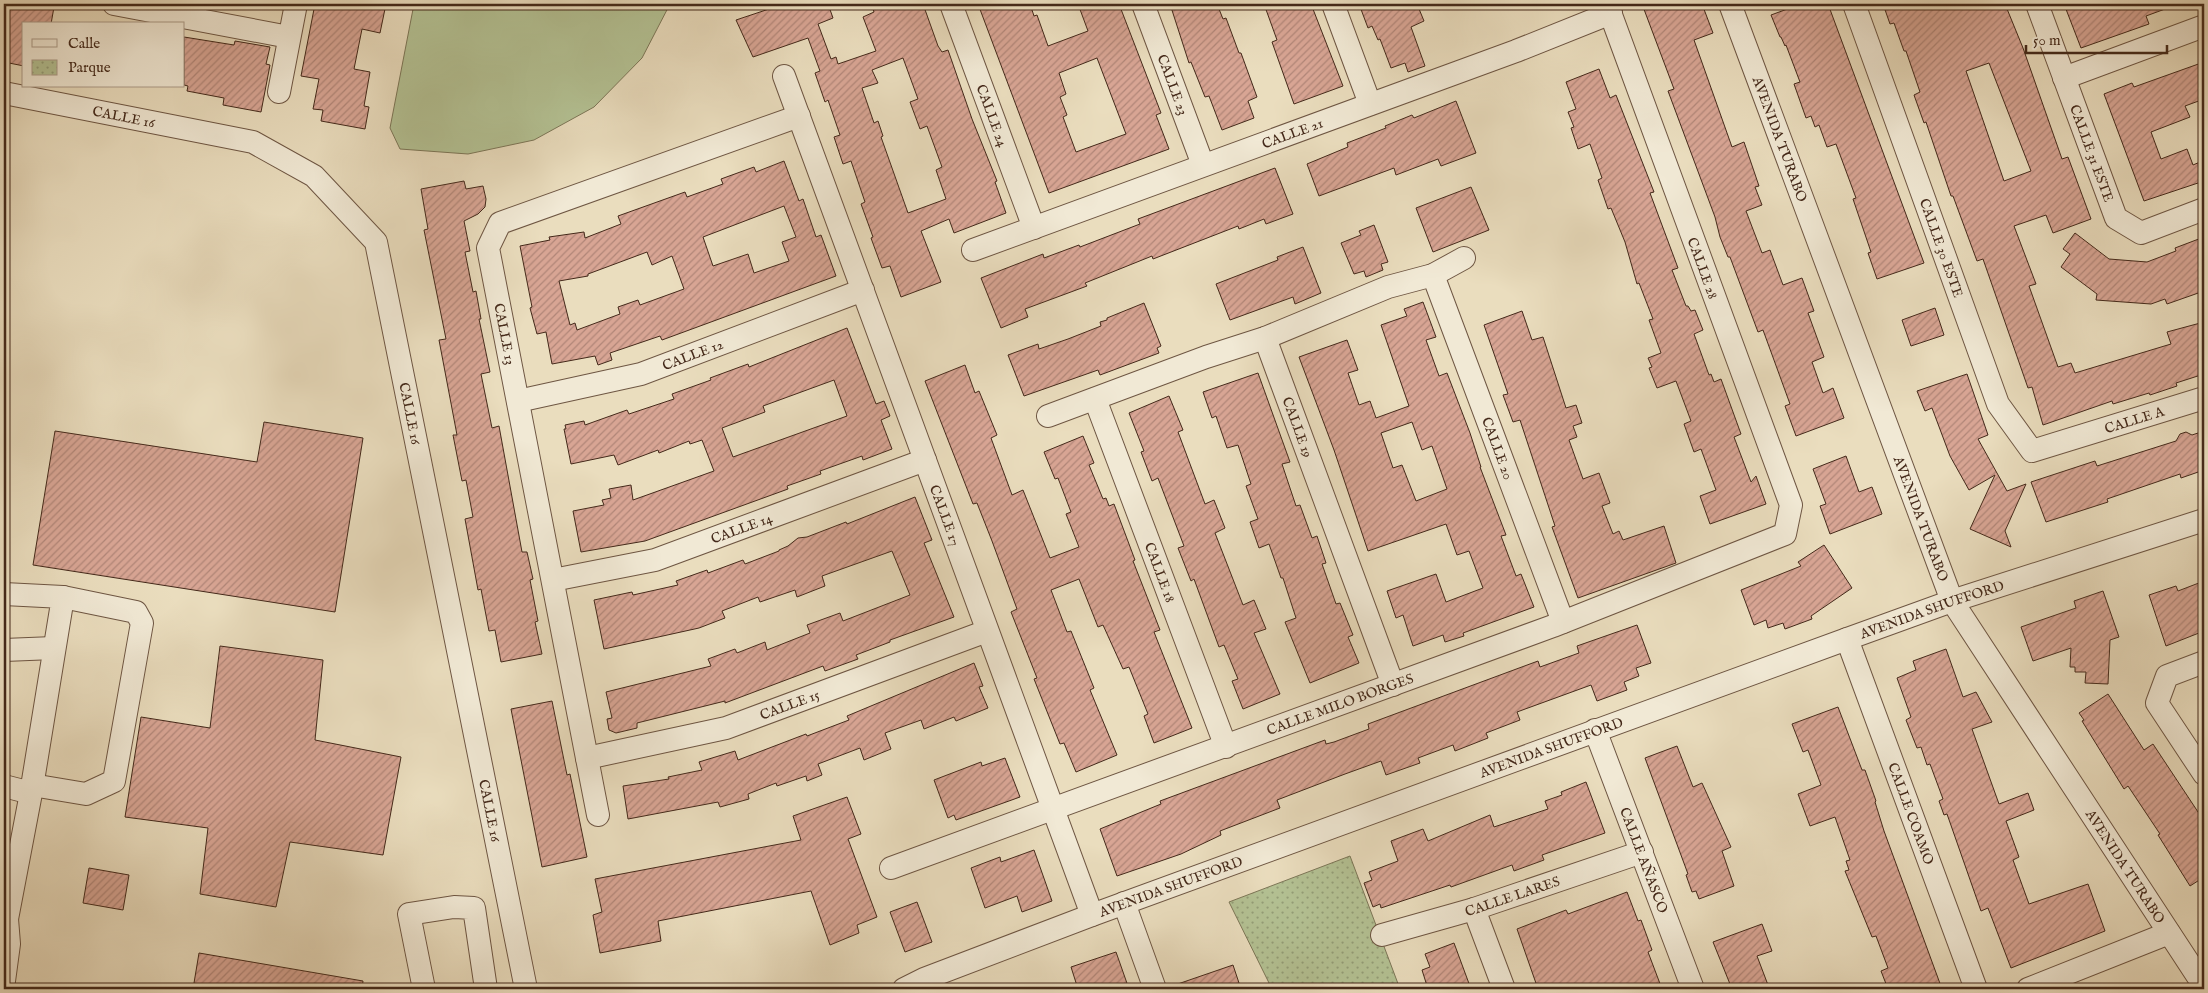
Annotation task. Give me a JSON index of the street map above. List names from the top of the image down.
{
  "streets": {
    "street": [
      "CALLE 23",
      "CALLE 24",
      "CALLE 16",
      "CALLE 21",
      "AVENIDA TURABO",
      "CALLE 31 ESTE",
      "CALLE 30 ESTE",
      "CALLE 28",
      "CALLE 13",
      "CALLE 12",
      "CALLE A",
      "CALLE 19",
      "CALLE 20",
      "CALLE 17",
      "CALLE 14",
      "CALLE 18",
      "AVENIDA SHUFFORD",
      "CALLE 15",
      "CALLE MILO BORGES",
      "CALLE COAMO",
      "CALLE AÑASCO",
      "CALLE LARES"
    ]
  },
  "crossings": [
    ["CALLE 23", "CALLE 21"],
    ["CALLE 24", "CALLE 21"],
    ["CALLE 21", "CALLE 28"],
    ["AVENIDA TURABO", "AVENIDA SHUFFORD"],
    ["CALLE 30 ESTE", "CALLE A"],
    ["CALLE 28", "CALLE MILO BORGES"],
    ["CALLE 13", "CALLE 12"],
    ["CALLE 13", "CALLE 17"],
    ["CALLE 13", "CALLE 14"],
    ["CALLE 13", "CALLE 15"],
    ["CALLE 12", "CALLE 17"],
    ["CALLE 19", "CALLE MILO BORGES"],
    ["CALLE 20", "CALLE MILO BORGES"],
    ["CALLE 17", "CALLE 14"],
    ["CALLE 17", "AVENIDA SHUFFORD"],
    ["CALLE 17", "CALLE 15"],
    ["CALLE 17", "CALLE MILO BORGES"],
    ["CALLE 18", "CALLE MILO BORGES"],
    ["AVENIDA SHUFFORD", "CALLE COAMO"],
    ["AVENIDA SHUFFORD", "CALLE AÑASCO"],
    ["CALLE AÑASCO", "CALLE LARES"]
  ],
  "legend": ["Calle", "Parque"],
  "scale_bar": "50 m"
}
